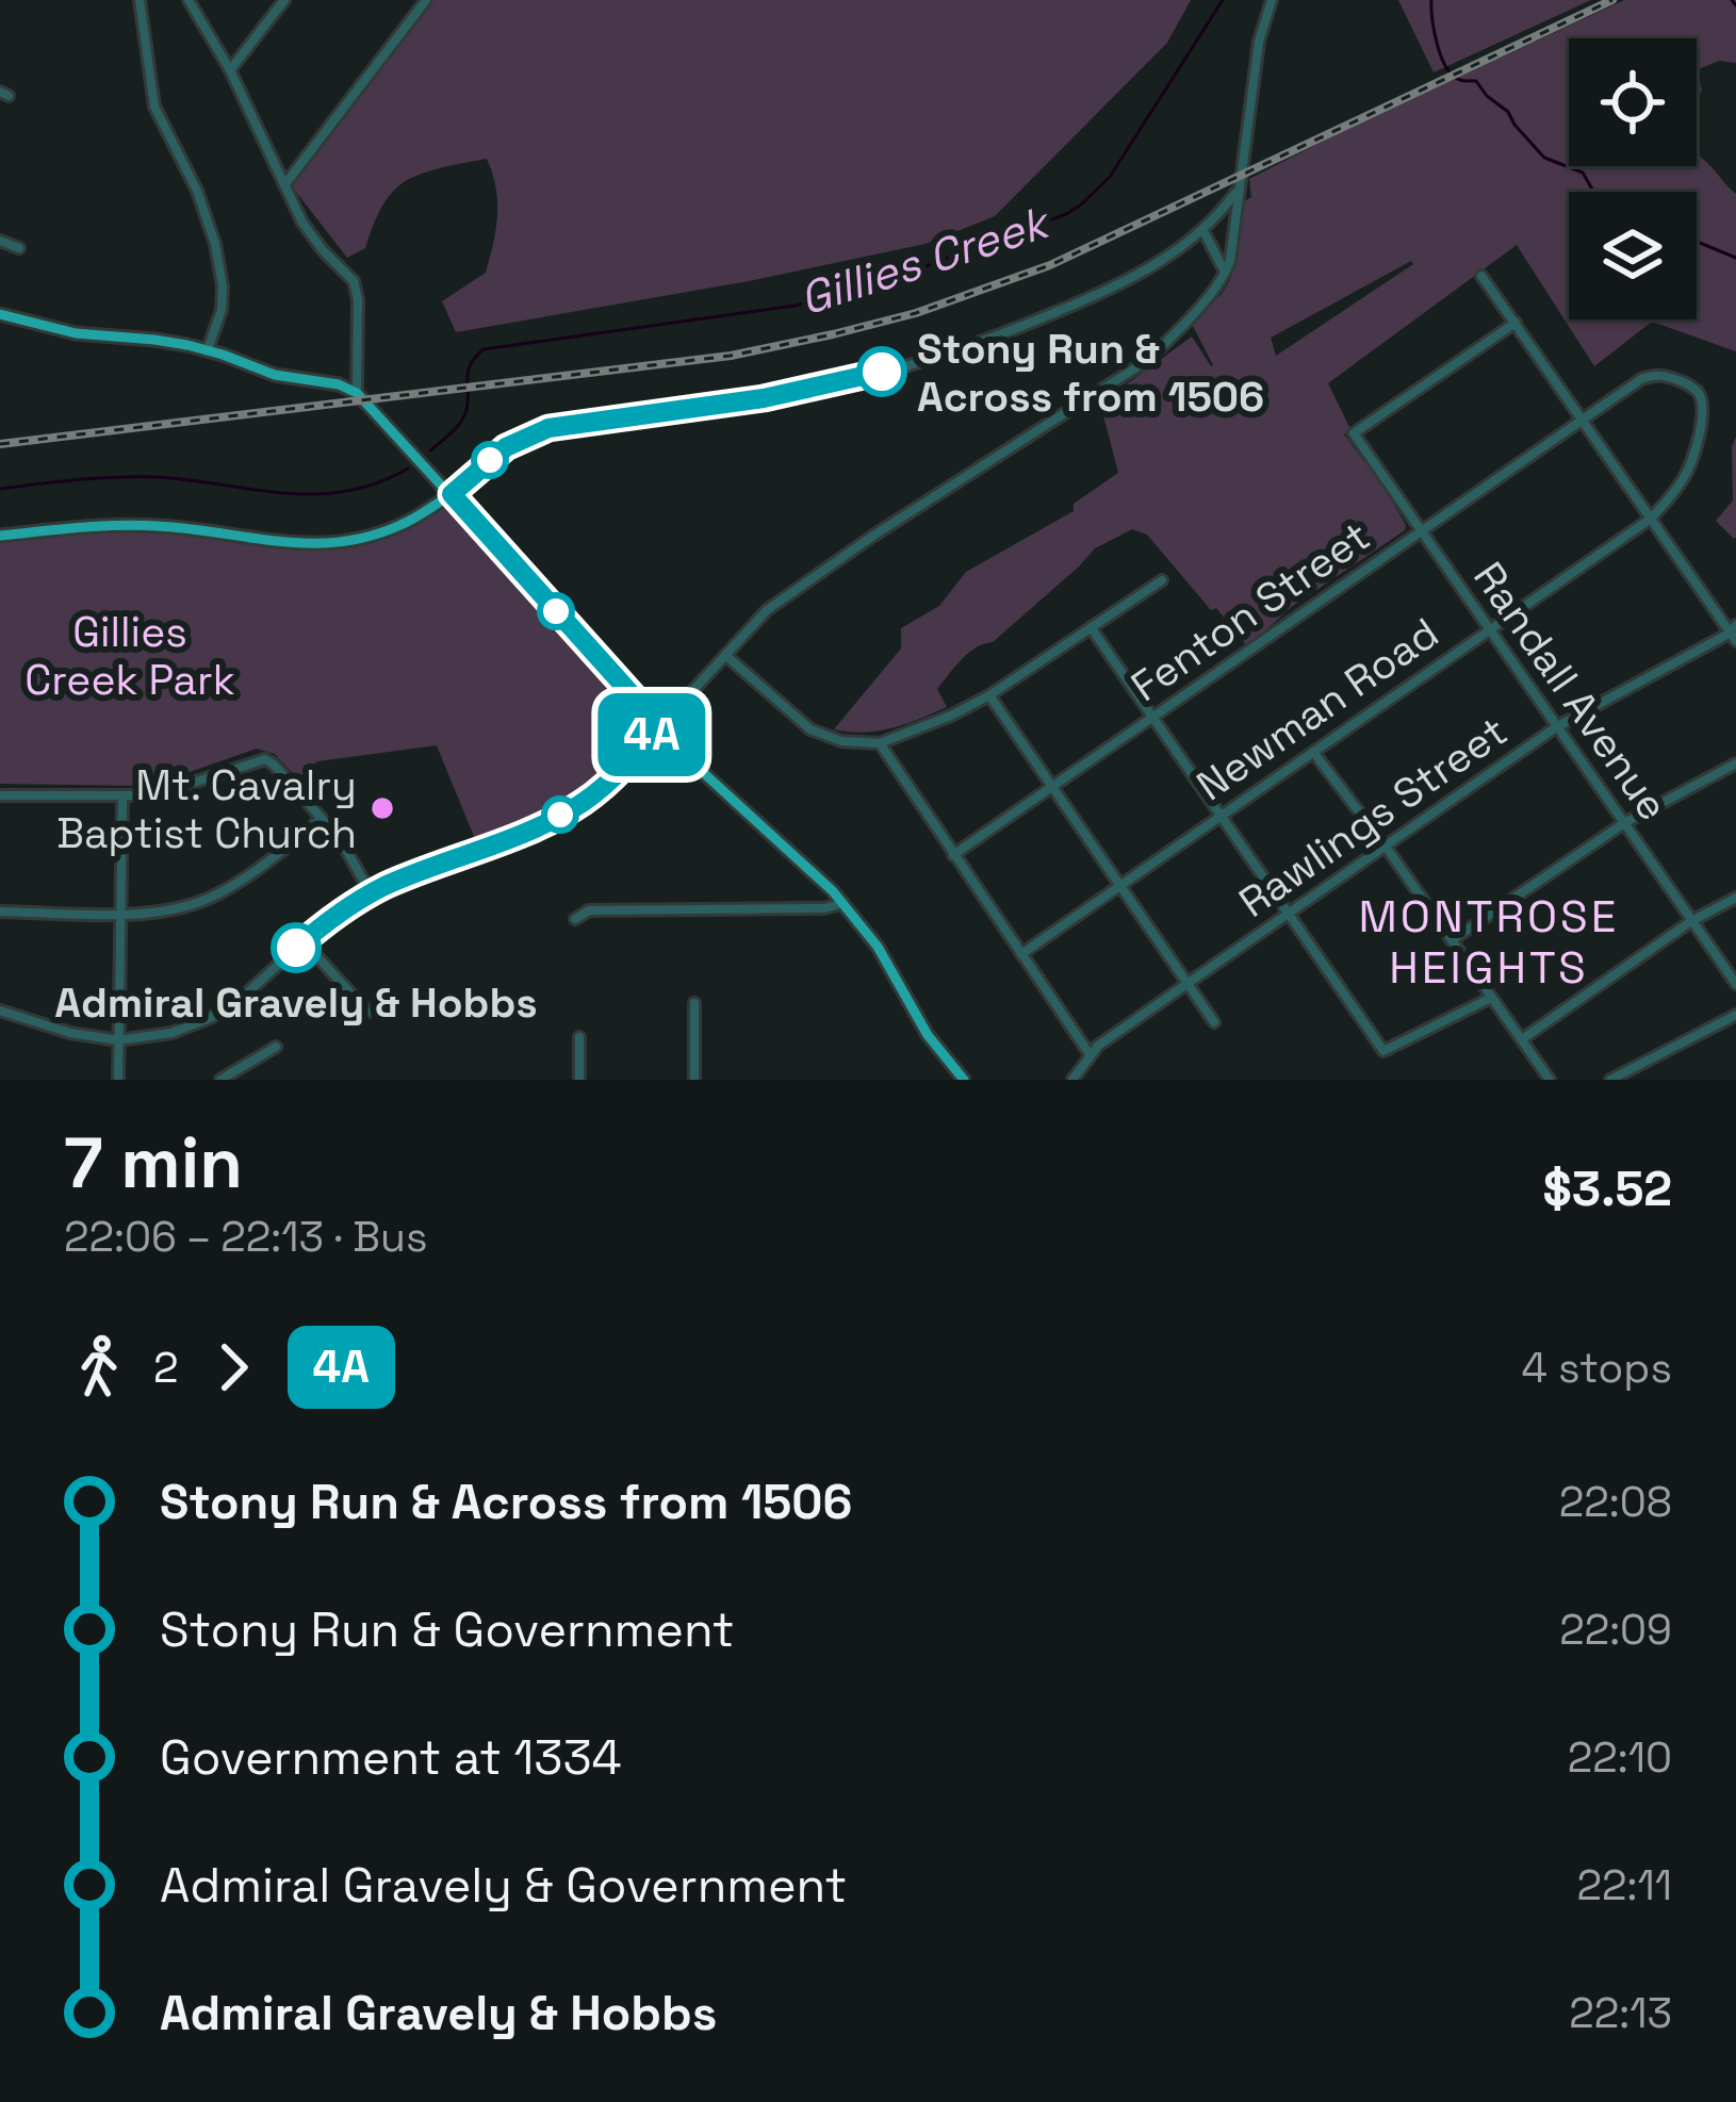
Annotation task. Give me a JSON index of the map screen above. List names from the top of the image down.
{
  "streets": {
    "street": [
      "Fenton Street",
      "Randall Avenue",
      "Newman Road",
      "Rawlings Street"
    ]
  },
  "crossings": [
    ["Fenton Street", "Randall Avenue"],
    ["Fenton Street", "Newman Road"],
    ["Randall Avenue", "Newman Road"],
    ["Randall Avenue", "Rawlings Street"]
  ],
  "districts": ["MONTROSE HEIGHTS"],
  "water": ["Gillies Creek"],
  "parks": ["Gillies Creek Park"],
  "places": ["Stony Run & Across from 1506", "Mt. Cavalry Baptist Church", "Admiral Gravely & Hobbs"],
  "lines": ["bus line 4A"],
  "page": {
    "on_map": "4A",
    "heading": ["7 min", "22:06 – 22:13 · Bus", "$3.52"],
    "legs": ["2", "4A", "4 stops"],
    "list": [
      {
        "name": "Stony Run & Across from 1506",
        "value": "22:08"
      },
      {
        "name": "Stony Run & Government",
        "value": "22:09"
      },
      {
        "name": "Government at 1334",
        "value": "22:10"
      },
      {
        "name": "Admiral Gravely & Government",
        "value": "22:11"
      },
      {
        "name": "Admiral Gravely & Hobbs",
        "value": "22:13"
      }
    ]
  }
}
